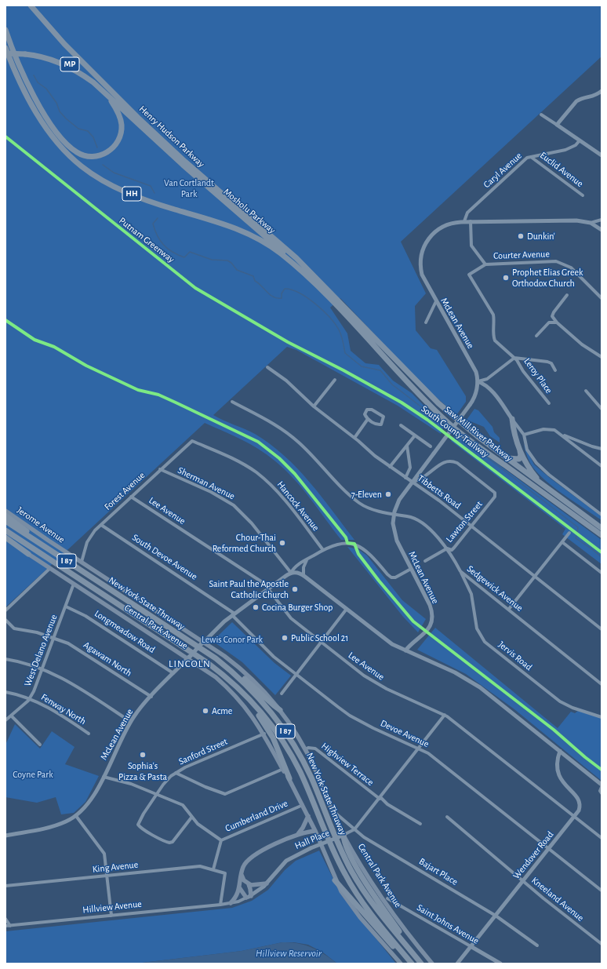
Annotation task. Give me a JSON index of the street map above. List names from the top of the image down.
{
  "streets": {
    "highway": [
      "MP",
      "Henry Hudson Parkway",
      "HH",
      "Mosholu Parkway",
      "Saw Mill River Parkway",
      "I 87",
      "New York State Thruway"
    ],
    "main road": ["Jerome Avenue", "Central Park Avenue"],
    "street": [
      "Euclid Avenue",
      "Caryl Avenue",
      "Courter Avenue",
      "McLean Avenue",
      "Leroy Place",
      "Sherman Avenue",
      "Forest Avenue",
      "Tibbetts Road",
      "Hancock Avenue",
      "Lee Avenue",
      "Lawton Street",
      "South Devoe Avenue",
      "Sedgewick Avenue",
      "Longmeadow Road",
      "West Delano Avenue",
      "Jervis Road",
      "Agawam North",
      "Fenway North",
      "Devoe Avenue",
      "Sanford Street",
      "Highview Terrace",
      "Cumberland Drive",
      "Hall Place",
      "Wendover Road",
      "King Avenue",
      "Bajart Place",
      "Kneeland Avenue",
      "Hillview Avenue",
      "Saint Johns Avenue"
    ],
    "cycle path": ["Putnam Greenway"]
  },
  "crossings": [
    ["Henry Hudson Parkway", "HH"],
    ["Henry Hudson Parkway", "Mosholu Parkway"],
    ["Henry Hudson Parkway", "Saw Mill River Parkway"],
    ["Euclid Avenue", "Caryl Avenue"],
    ["Caryl Avenue", "McLean Avenue"],
    ["HH", "Mosholu Parkway"],
    ["HH", "Saw Mill River Parkway"],
    ["Courter Avenue", "Leroy Place"],
    ["McLean Avenue", "Sherman Avenue"],
    ["McLean Avenue", "Tibbetts Road"],
    ["McLean Avenue", "Lee Avenue"],
    ["McLean Avenue", "Lawton Street"],
    ["McLean Avenue", "South Devoe Avenue"],
    ["McLean Avenue", "Sedgewick Avenue"],
    ["McLean Avenue", "Central Park Avenue"],
    ["McLean Avenue", "Longmeadow Road"],
    ["McLean Avenue", "Agawam North"],
    ["McLean Avenue", "Devoe Avenue"],
    ["McLean Avenue", "Cumberland Drive"],
    ["Sherman Avenue", "Forest Avenue"],
    ["Forest Avenue", "Hancock Avenue"],
    ["Forest Avenue", "Lee Avenue"],
    ["Forest Avenue", "South Devoe Avenue"],
    ["Forest Avenue", "Central Park Avenue"],
    ["Tibbetts Road", "Lawton Street"],
    ["Lee Avenue", "Hall Place"],
    ["Lee Avenue", "Wendover Road"],
    ["Lawton Street", "Sedgewick Avenue"],
    ["Jerome Avenue", "Central Park Avenue"],
    ["South Devoe Avenue", "Devoe Avenue"],
    ["I 87", "New York State Thruway"],
    ["Sedgewick Avenue", "Jervis Road"],
    ["Central Park Avenue", "West Delano Avenue"],
    ["Central Park Avenue", "Sanford Street"],
    ["Central Park Avenue", "Highview Terrace"],
    ["Central Park Avenue", "Cumberland Drive"],
    ["Central Park Avenue", "Hall Place"],
    ["Central Park Avenue", "Bajart Place"],
    ["Longmeadow Road", "West Delano Avenue"],
    ["West Delano Avenue", "Agawam North"],
    ["West Delano Avenue", "Fenway North"],
    ["Devoe Avenue", "Hall Place"],
    ["Devoe Avenue", "Wendover Road"],
    ["Sanford Street", "Cumberland Drive"],
    ["Highview Terrace", "Hall Place"],
    ["Hall Place", "King Avenue"],
    ["Hall Place", "Bajart Place"],
    ["Hall Place", "Hillview Avenue"],
    ["Wendover Road", "Bajart Place"],
    ["Wendover Road", "Kneeland Avenue"],
    ["Wendover Road", "Saint Johns Avenue"],
    ["King Avenue", "Hillview Avenue"]
  ],
  "districts": ["LINCOLN"],
  "water": ["Hillview Reservoir"],
  "parks": ["Van Cortlandt Park", "Lewis Conor Park", "Coyne Park"],
  "places": [
    "Dunkin'",
    "Prophet Elias Greek Orthodox Church",
    "7-Eleven",
    "Chour-Thai Reformed Church",
    "Saint Paul the Apostle Catholic Church",
    "Cocina Burger Shop",
    "Public School 21",
    "Acme",
    "Sophia's Pizza & Pasta"
  ]
}
